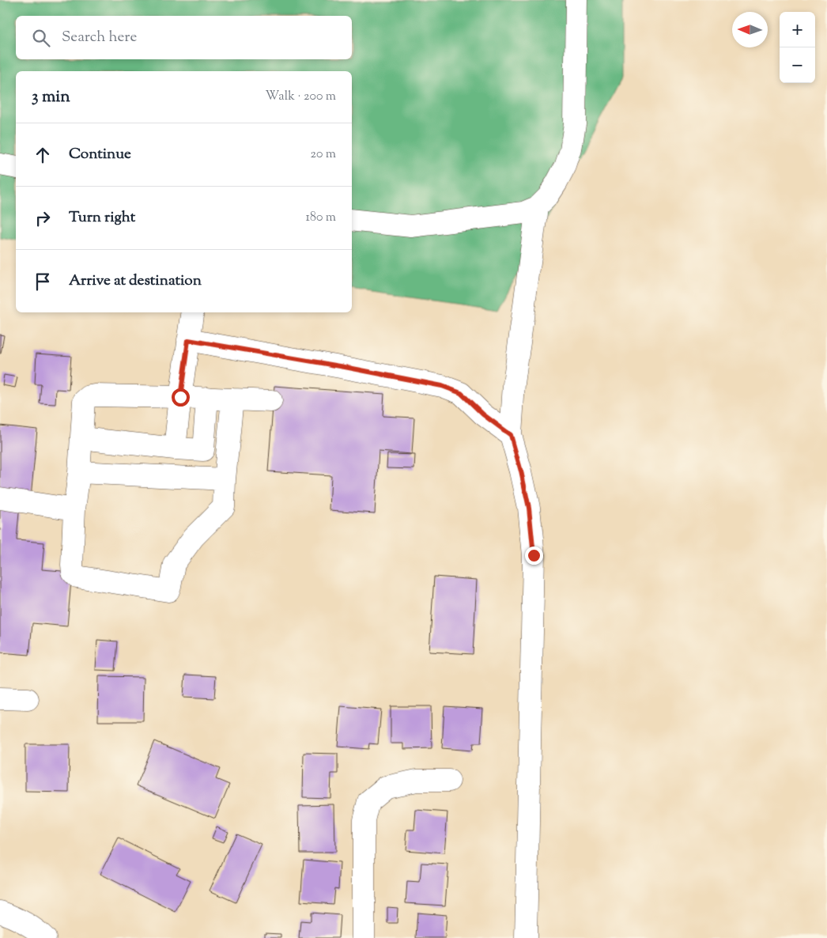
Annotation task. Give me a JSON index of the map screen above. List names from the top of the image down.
{
  "north": "left",
  "page": {
    "map_buttons": ["+", "−"],
    "search": "Search here",
    "heading": ["3 min", "Walk · 200 m"],
    "list": [
      ["Continue", "20 m"],
      ["Turn right", "180 m"],
      "Arrive at destination"
    ]
  }
}
